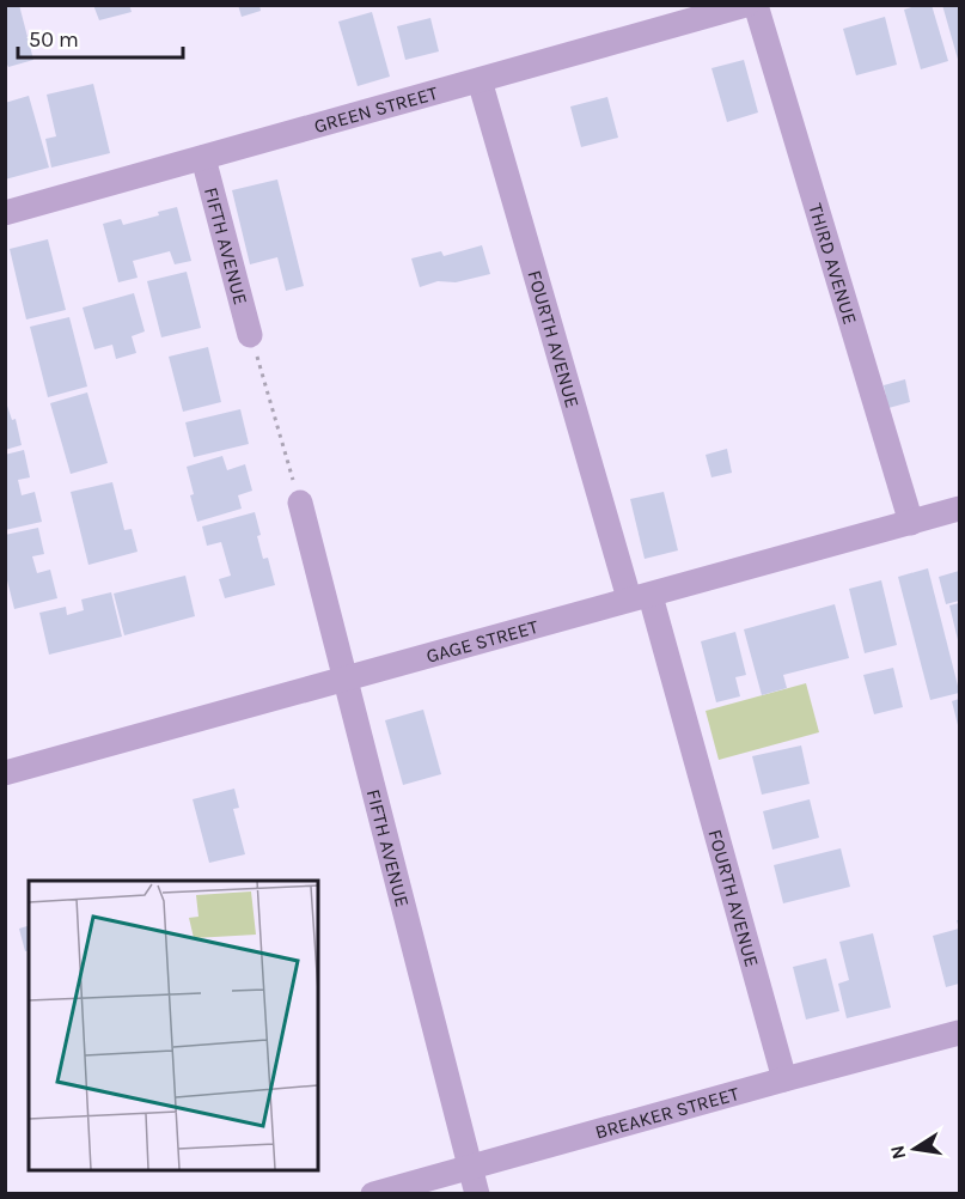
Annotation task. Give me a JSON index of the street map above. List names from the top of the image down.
{
  "streets": {
    "street": [
      "GREEN STREET",
      "FIFTH AVENUE",
      "THIRD AVENUE",
      "FOURTH AVENUE",
      "GAGE STREET",
      "BREAKER STREET"
    ]
  },
  "crossings": [
    ["GREEN STREET", "FIFTH AVENUE"],
    ["GREEN STREET", "FOURTH AVENUE"],
    ["FIFTH AVENUE", "GAGE STREET"],
    ["FIFTH AVENUE", "BREAKER STREET"],
    ["THIRD AVENUE", "GAGE STREET"],
    ["FOURTH AVENUE", "GAGE STREET"],
    ["FOURTH AVENUE", "BREAKER STREET"]
  ],
  "scale_bar": "50 m",
  "north": "left"
}
